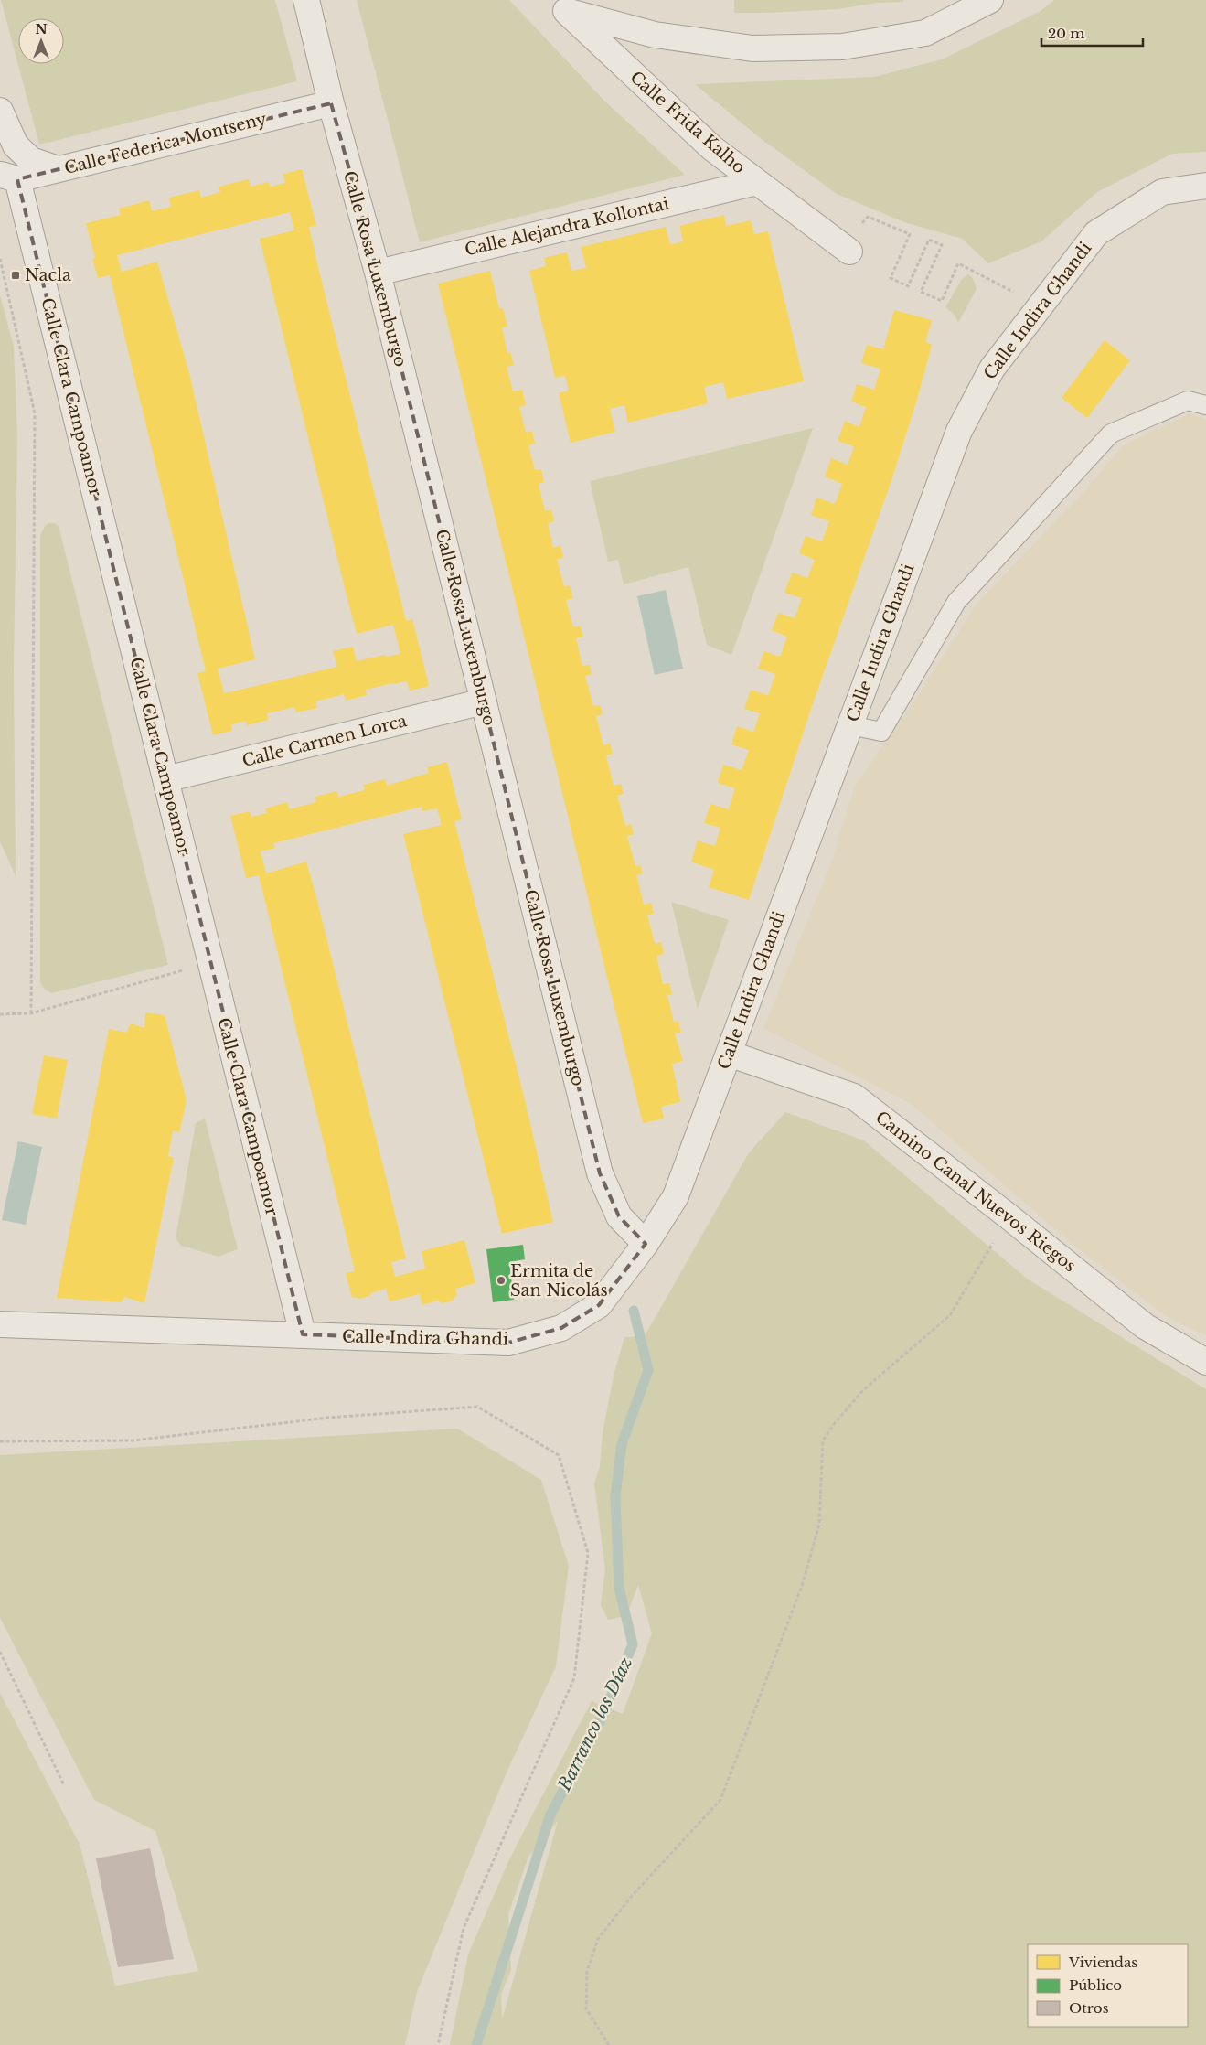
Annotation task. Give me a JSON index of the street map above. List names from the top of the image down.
{
  "streets": {
    "street": [
      "Calle Frida Kalho",
      "Calle Federica Montseny",
      "Calle Alejandra Kollontai",
      "Calle Rosa Luxemburgo",
      "Calle Indira Ghandi",
      "Calle Clara Campoamor",
      "Calle Carmen Lorca",
      "Camino Canal Nuevos Riegos"
    ]
  },
  "crossings": [
    ["Calle Frida Kalho", "Calle Alejandra Kollontai"],
    ["Calle Federica Montseny", "Calle Rosa Luxemburgo"],
    ["Calle Federica Montseny", "Calle Clara Campoamor"],
    ["Calle Alejandra Kollontai", "Calle Rosa Luxemburgo"],
    ["Calle Rosa Luxemburgo", "Calle Indira Ghandi"],
    ["Calle Rosa Luxemburgo", "Calle Carmen Lorca"],
    ["Calle Indira Ghandi", "Calle Clara Campoamor"],
    ["Calle Indira Ghandi", "Camino Canal Nuevos Riegos"],
    ["Calle Clara Campoamor", "Calle Carmen Lorca"]
  ],
  "water": ["Barranco los Díaz"],
  "places": {
    "transit": ["Nacla"],
    "other": ["Ermita de San Nicolás"]
  },
  "legend": ["Viviendas", "Público", "Otros"],
  "scale_bar": "20 m",
  "north": "top"
}
